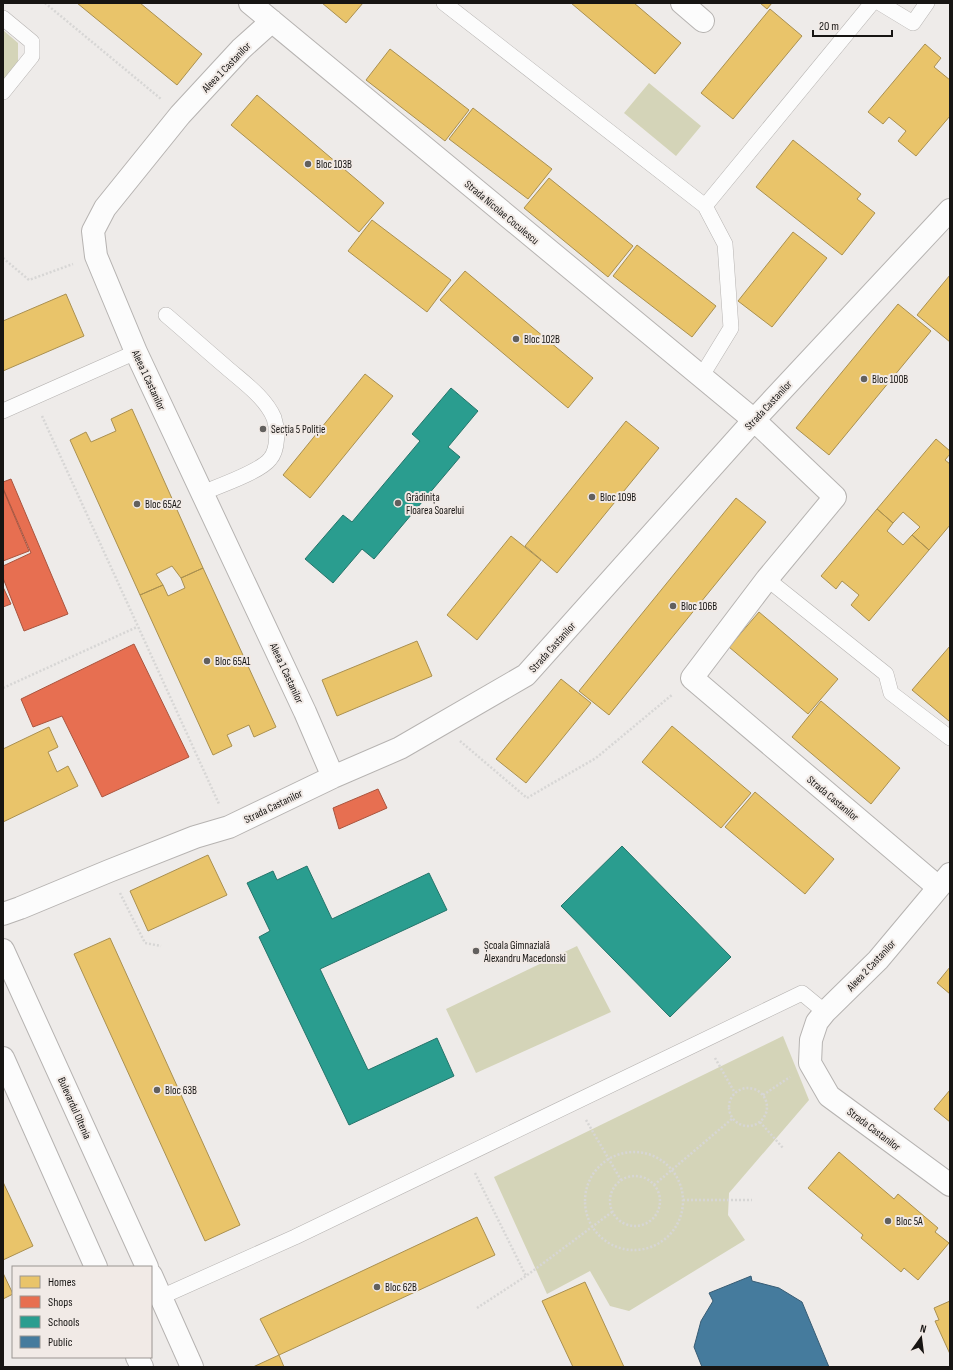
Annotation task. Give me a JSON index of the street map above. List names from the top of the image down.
{
  "streets": {
    "street": [
      "Aleea 1 Castanilor",
      "Strada Nicolae Coculescu",
      "Strada Castanilor",
      "Aleea 2 Castanilor",
      "Bulevardul Oltenia"
    ]
  },
  "crossings": [
    ["Aleea 1 Castanilor", "Strada Nicolae Coculescu"],
    ["Aleea 1 Castanilor", "Strada Castanilor"],
    ["Strada Nicolae Coculescu", "Strada Castanilor"],
    ["Strada Castanilor", "Aleea 2 Castanilor"]
  ],
  "places": [
    "Bloc 103B",
    "Bloc 102B",
    "Bloc 100B",
    "Secția 5 Poliție",
    "Bloc 109B",
    "Grădinița Floarea Soarelui",
    "Bloc 65A2",
    "Bloc 106B",
    "Bloc 65A1",
    "Școala Gimnazială Alexandru Macedonski",
    "Bloc 63B",
    "Bloc 5A",
    "Bloc 62B"
  ],
  "legend": [
    "Homes",
    "Shops",
    "Schools",
    "Public"
  ],
  "scale_bar": "20 m",
  "north": "top"
}
